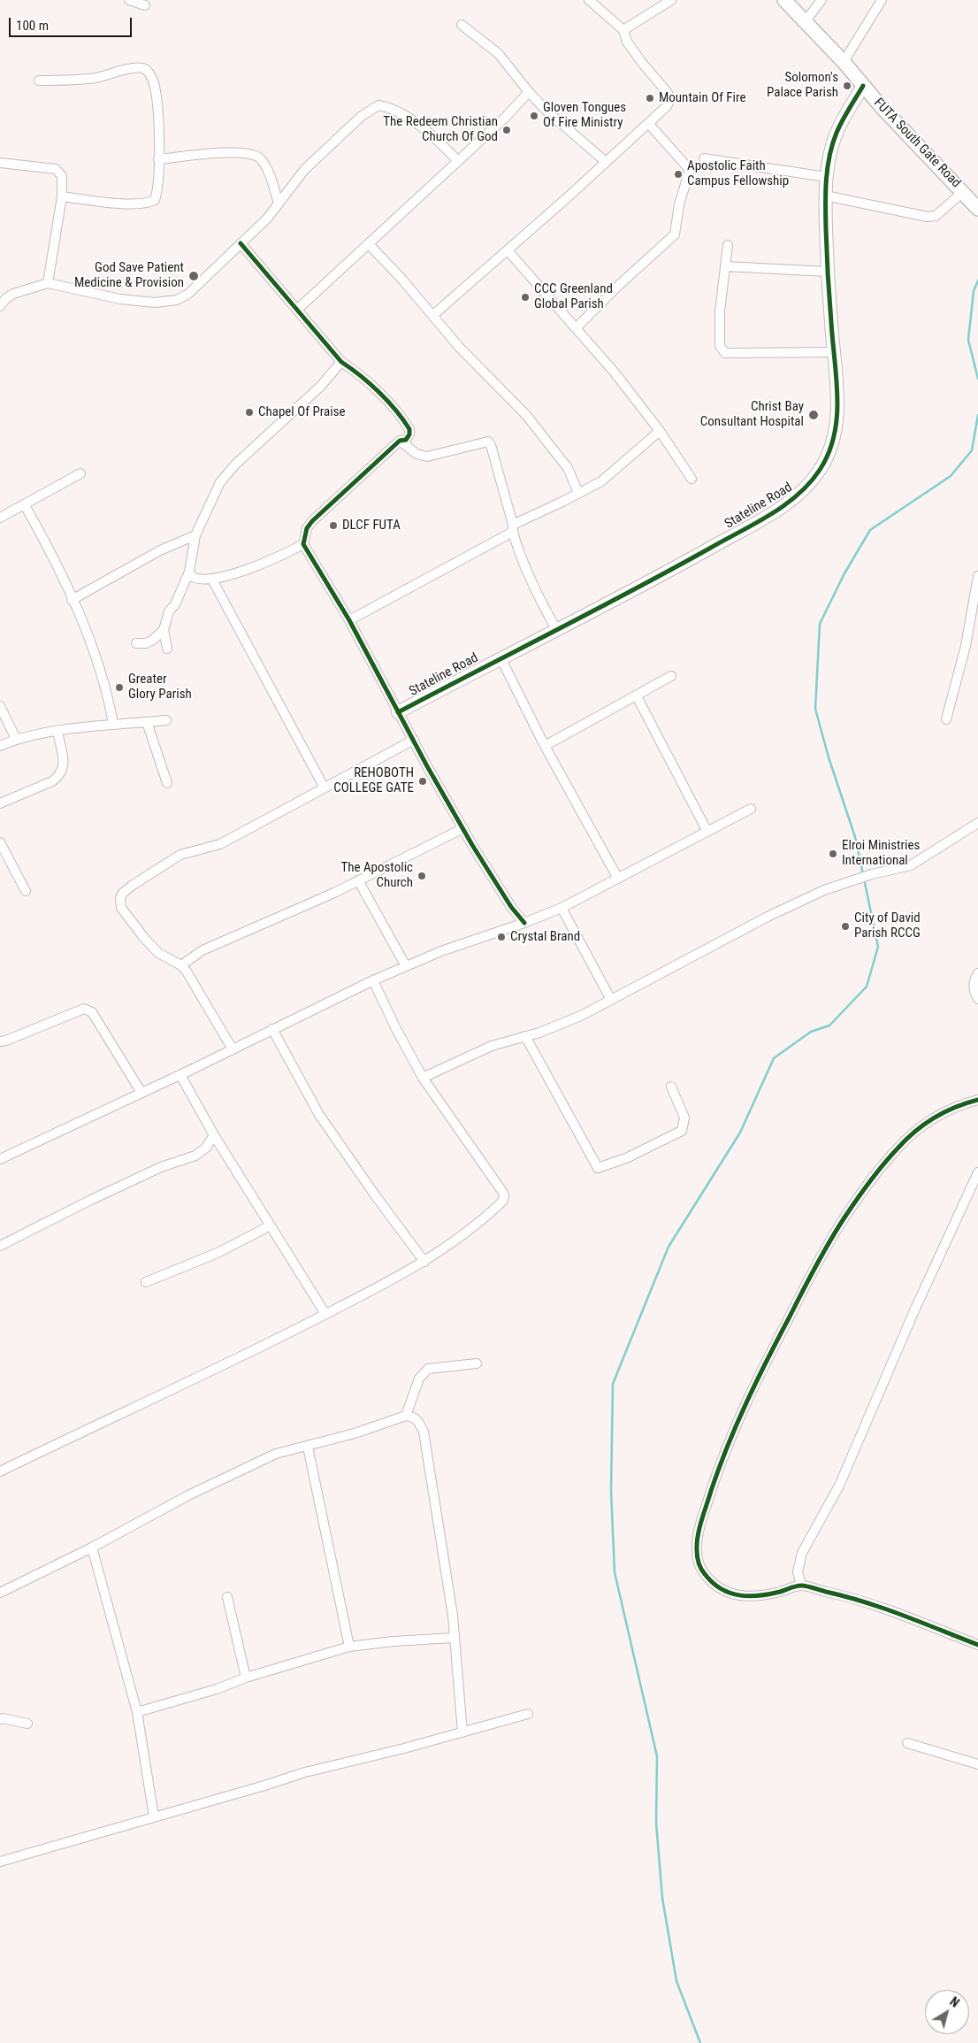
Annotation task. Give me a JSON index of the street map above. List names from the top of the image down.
{
  "streets": {
    "main road": ["FUTA South Gate Road"],
    "street": ["Stateline Road"]
  },
  "crossings": [
    ["FUTA South Gate Road", "Stateline Road"]
  ],
  "places": [
    "Solomon's Palace Parish",
    "Mountain Of Fire",
    "Gloven Tongues Of Fire Ministry",
    "The Redeem Christian Church Of God",
    "Apostolic Faith Campus Fellowship",
    "God Save Patient Medicine & Provision",
    "CCC Greenland Global Parish",
    "Chapel Of Praise",
    "Christ Bay Consultant Hospital",
    "DLCF FUTA",
    "Greater Glory Parish",
    "REHOBOTH COLLEGE GATE",
    "Elroi Ministries International",
    "The Apostolic Church",
    "City of David Parish RCCG",
    "Crystal Brand"
  ],
  "scale_bar": "100 m",
  "north": "top right"
}
